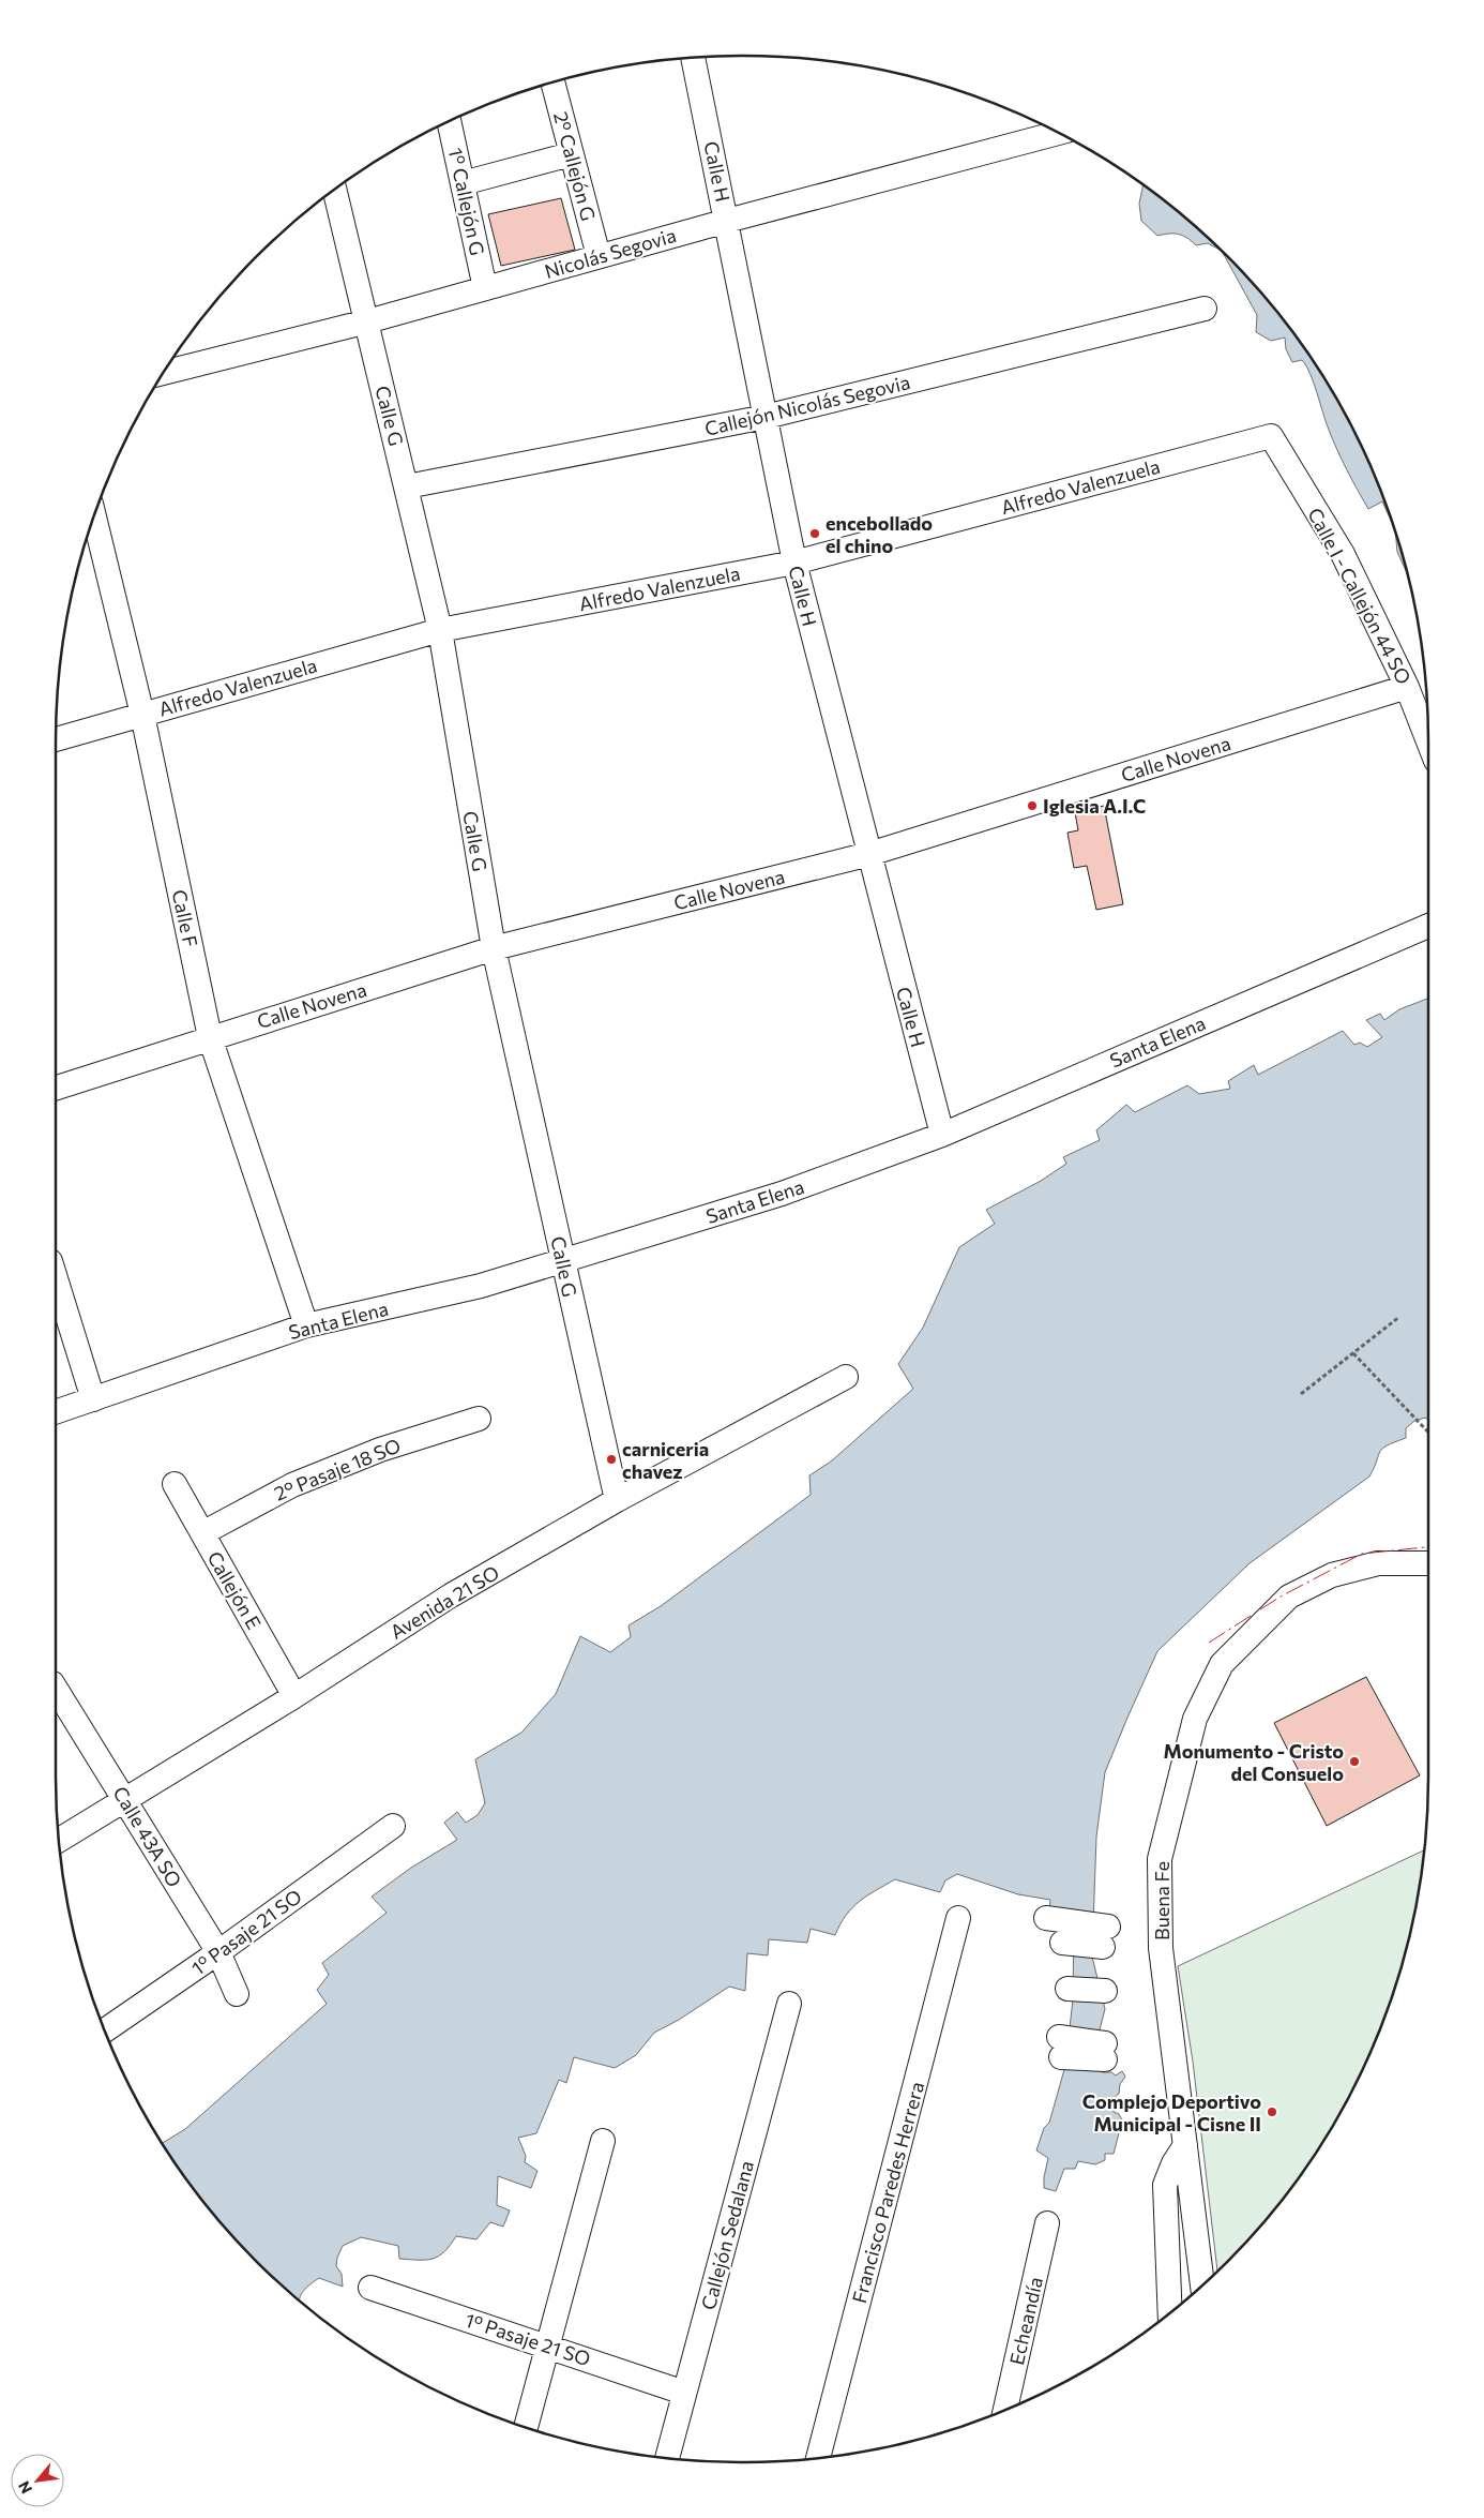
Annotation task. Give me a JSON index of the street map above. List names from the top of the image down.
{
  "streets": {
    "street": [
      "2º Callejón G",
      "Calle H",
      "1º Callejón G",
      "Nicolás Segovia",
      "Callejón Nicolás Segovia",
      "Calle G",
      "Alfredo Valenzuela",
      "Calle I - Callejón 44 SO",
      "Calle Novena",
      "Calle F",
      "Santa Elena",
      "2° Pasaje 18 SO",
      "Callejón E",
      "Avenida 21 SO",
      "Calle 43A SO",
      "Buena Fe",
      "1º Pasaje 21 SO",
      "Francisco Paredes Herrera",
      "Callejón Sedalana",
      "Echeandía"
    ]
  },
  "crossings": [
    ["2º Callejón G", "Nicolás Segovia"],
    ["Calle H", "Nicolás Segovia"],
    ["Calle H", "Callejón Nicolás Segovia"],
    ["Calle H", "Alfredo Valenzuela"],
    ["Calle H", "Calle Novena"],
    ["Calle H", "Santa Elena"],
    ["1º Callejón G", "Nicolás Segovia"],
    ["Nicolás Segovia", "Calle G"],
    ["Callejón Nicolás Segovia", "Calle G"],
    ["Calle G", "Alfredo Valenzuela"],
    ["Calle G", "Calle Novena"],
    ["Calle G", "Santa Elena"],
    ["Calle G", "Avenida 21 SO"],
    ["Alfredo Valenzuela", "Calle I - Callejón 44 SO"],
    ["Alfredo Valenzuela", "Calle F"],
    ["Calle I - Callejón 44 SO", "Calle Novena"],
    ["Calle Novena", "Calle F"],
    ["Calle F", "Santa Elena"],
    ["2° Pasaje 18 SO", "Callejón E"],
    ["Callejón E", "Avenida 21 SO"],
    ["Avenida 21 SO", "Calle 43A SO"],
    ["Calle 43A SO", "1º Pasaje 21 SO"],
    ["1º Pasaje 21 SO", "Callejón Sedalana"]
  ],
  "places": [
    "encebollado el chino",
    "Iglesia A.I.C",
    "carniceria chavez",
    "Monumento - Cristo del Consuelo",
    "Complejo Deportivo Municipal - Cisne II"
  ],
  "north": "bottom left"
}
